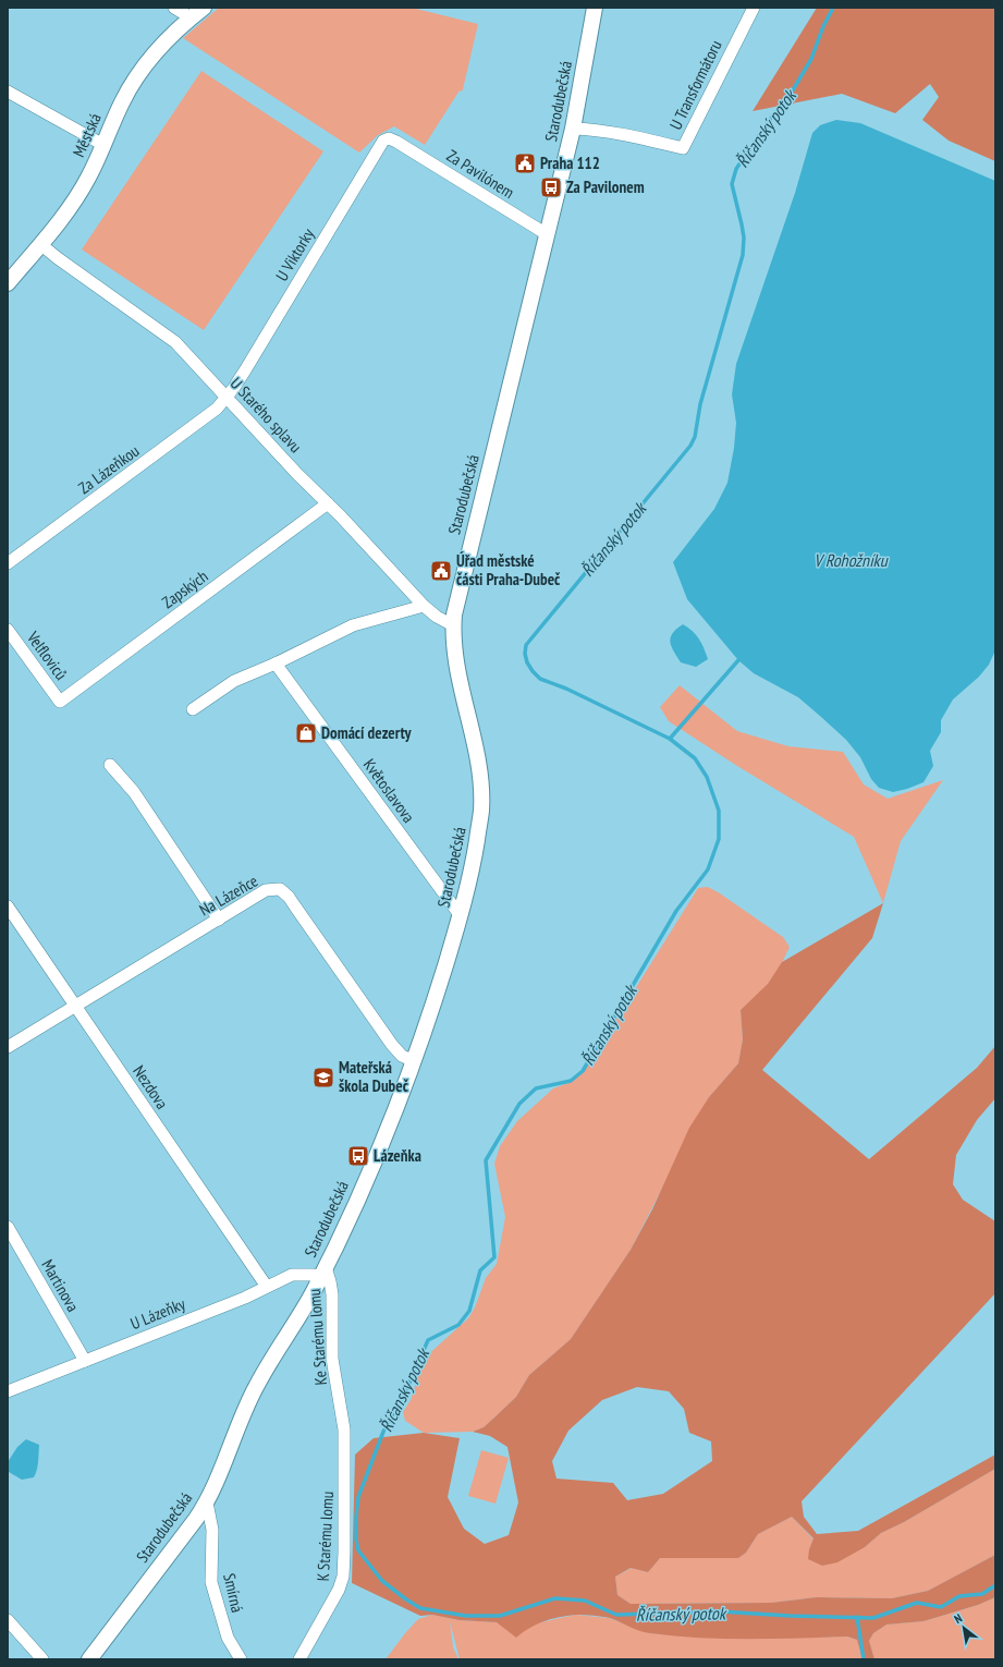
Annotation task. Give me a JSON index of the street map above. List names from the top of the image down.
{
  "streets": {
    "street": [
      "U Transformátoru",
      "Starodubečská",
      "Městská",
      "Za Pavilónem",
      "U Viktorky",
      "U Starého splavu",
      "Za Lázeňkou",
      "Zapských",
      "Velfloviců",
      "Květoslavova",
      "Na Lázeňce",
      "Nezdova",
      "Martinova",
      "U Lázeňky",
      "Ke Starému lomu",
      "K Starému lomu",
      "Smírná"
    ]
  },
  "crossings": [
    ["U Transformátoru", "Starodubečská"],
    ["Starodubečská", "Za Pavilónem"],
    ["Starodubečská", "U Starého splavu"],
    ["Starodubečská", "Květoslavova"],
    ["Starodubečská", "Na Lázeňce"],
    ["Starodubečská", "U Lázeňky"],
    ["Starodubečská", "Ke Starému lomu"],
    ["Starodubečská", "Smírná"],
    ["Městská", "U Starého splavu"],
    ["Za Pavilónem", "U Viktorky"],
    ["U Viktorky", "U Starého splavu"],
    ["U Viktorky", "Za Lázeňkou"],
    ["U Starého splavu", "Za Lázeňkou"],
    ["U Starého splavu", "Zapských"],
    ["Zapských", "Velfloviců"],
    ["Na Lázeňce", "Nezdova"],
    ["Nezdova", "U Lázeňky"],
    ["Martinova", "U Lázeňky"],
    ["U Lázeňky", "Ke Starému lomu"],
    ["Ke Starému lomu", "K Starému lomu"]
  ],
  "water": ["Říčanský potok", "V Rohožníku"],
  "places": {
    "public building": ["Praha 112", "Úřad městské části Praha-Dubeč"],
    "bus stop": ["Za Pavilonem", "Lázeňka"],
    "shop": ["Domácí dezerty"],
    "school or university": ["Mateřská škola Dubeč"]
  },
  "north": "top left"
}
